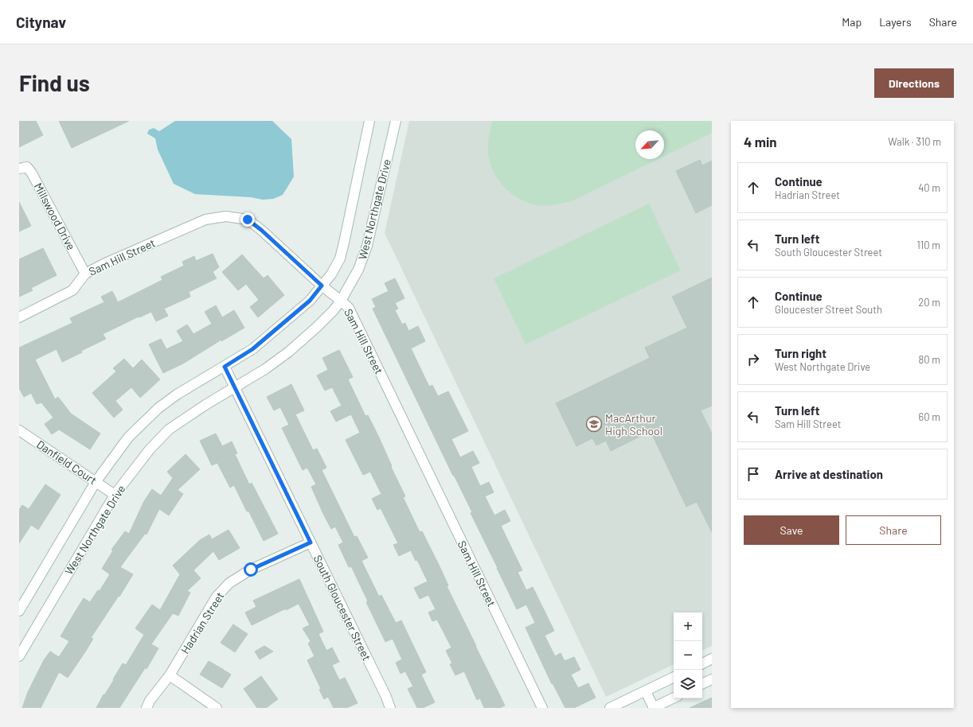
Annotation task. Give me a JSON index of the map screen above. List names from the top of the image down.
{
  "streets": {
    "street": [
      "West Northgate Drive",
      "Millswood Drive",
      "Sam Hill Street",
      "Danfield Court",
      "South Gloucester Street",
      "Hadrian Street"
    ]
  },
  "crossings": [
    ["West Northgate Drive", "Sam Hill Street"],
    ["West Northgate Drive", "Danfield Court"],
    ["West Northgate Drive", "South Gloucester Street"],
    ["Millswood Drive", "Sam Hill Street"],
    ["South Gloucester Street", "Hadrian Street"]
  ],
  "places": {
    "school or university": ["MacArthur High School"]
  },
  "north": "bottom left",
  "page": {
    "header": "Citynav",
    "nav": ["Map", "Layers", "Share"],
    "buttons": [
      "Directions",
      ["Save", "Share"]
    ],
    "title": "Find us",
    "heading": ["4 min", "Walk · 310 m"],
    "list": [
      ["Continue", "Hadrian Street", "40 m"],
      ["Turn left", "South Gloucester Street", "110 m"],
      ["Continue", "Gloucester Street South", "20 m"],
      ["Turn right", "West Northgate Drive", "80 m"],
      ["Turn left", "Sam Hill Street", "60 m"],
      "Arrive at destination"
    ],
    "map_buttons": ["+", "−"]
  }
}
